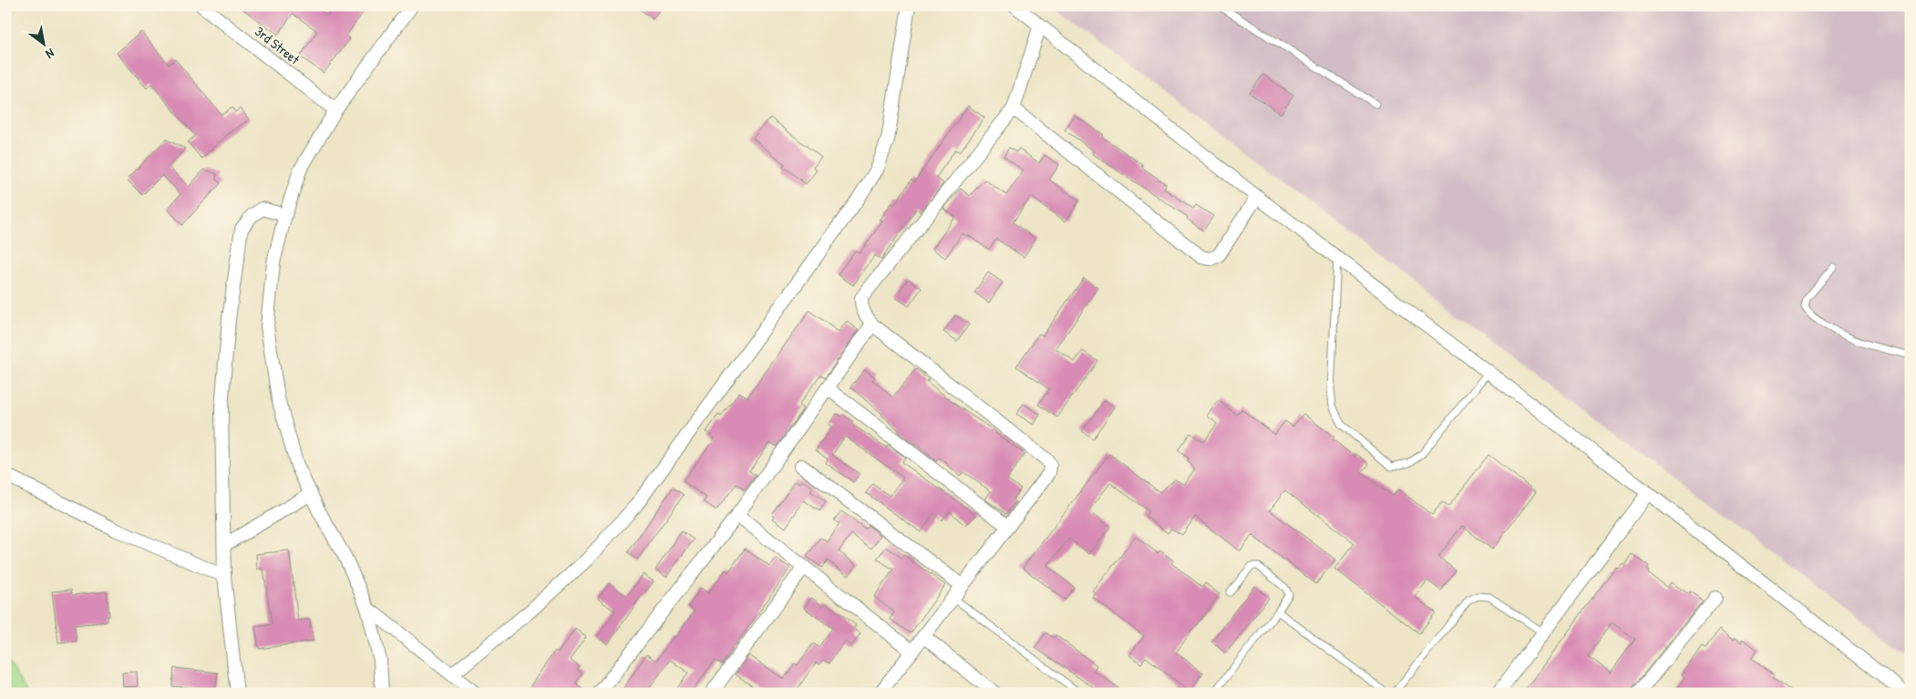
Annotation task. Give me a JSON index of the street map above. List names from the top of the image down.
{
  "streets": {
    "street": ["3rd Street"]
  },
  "north": "bottom right"
}
